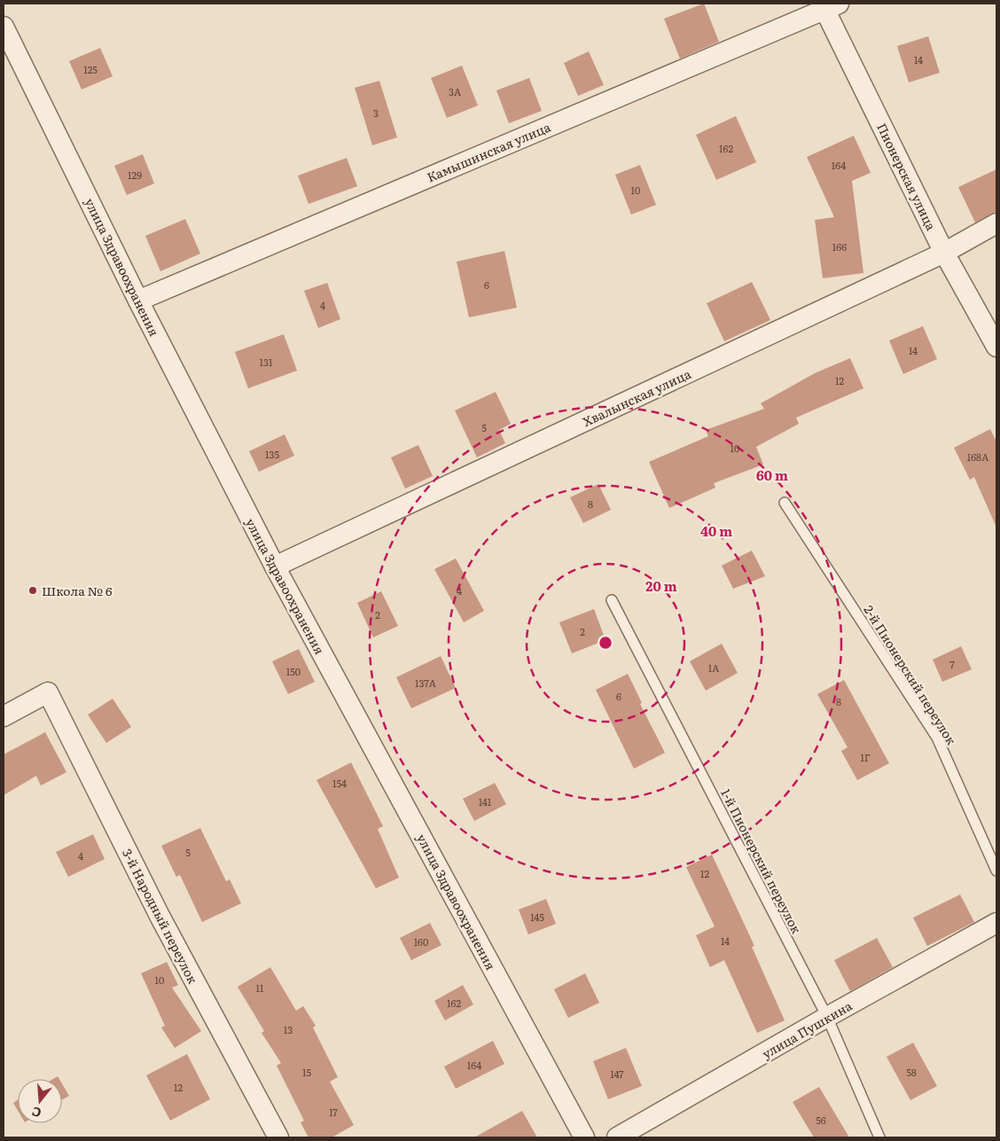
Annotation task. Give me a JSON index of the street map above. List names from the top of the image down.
{
  "streets": {
    "street": [
      "Камышинская улица",
      "Пионерская улица",
      "улица Здравоохранения",
      "Хвалынская улица",
      "3-й Народный переулок",
      "улица Пушкина"
    ],
    "lane": ["2-й Пионерский переулок", "1-й Пионерский переулок"]
  },
  "crossings": [
    ["Камышинская улица", "Пионерская улица"],
    ["Камышинская улица", "улица Здравоохранения"],
    ["Пионерская улица", "Хвалынская улица"],
    ["улица Здравоохранения", "Хвалынская улица"],
    ["1-й Пионерский переулок", "улица Пушкина"]
  ],
  "places": ["Школа № 6"],
  "house_numbers": [
    "14",
    "125",
    "3А",
    "3",
    "162",
    "164",
    "129",
    "10",
    "166",
    "6",
    "4",
    "14",
    "131",
    "12",
    "5",
    "10",
    "135",
    "168А",
    "8",
    "4",
    "2",
    "2",
    "7",
    "1А",
    "150",
    "137А",
    "6",
    "8",
    "1Г",
    "154",
    "141",
    "5",
    "4",
    "12",
    "145",
    "14",
    "160",
    "10",
    "11",
    "162",
    "13",
    "164",
    "15",
    "58",
    "147",
    "12",
    "17",
    "56"
  ],
  "north": "bottom",
  "rings": ["60 m", "40 m", "20 m"]
}
